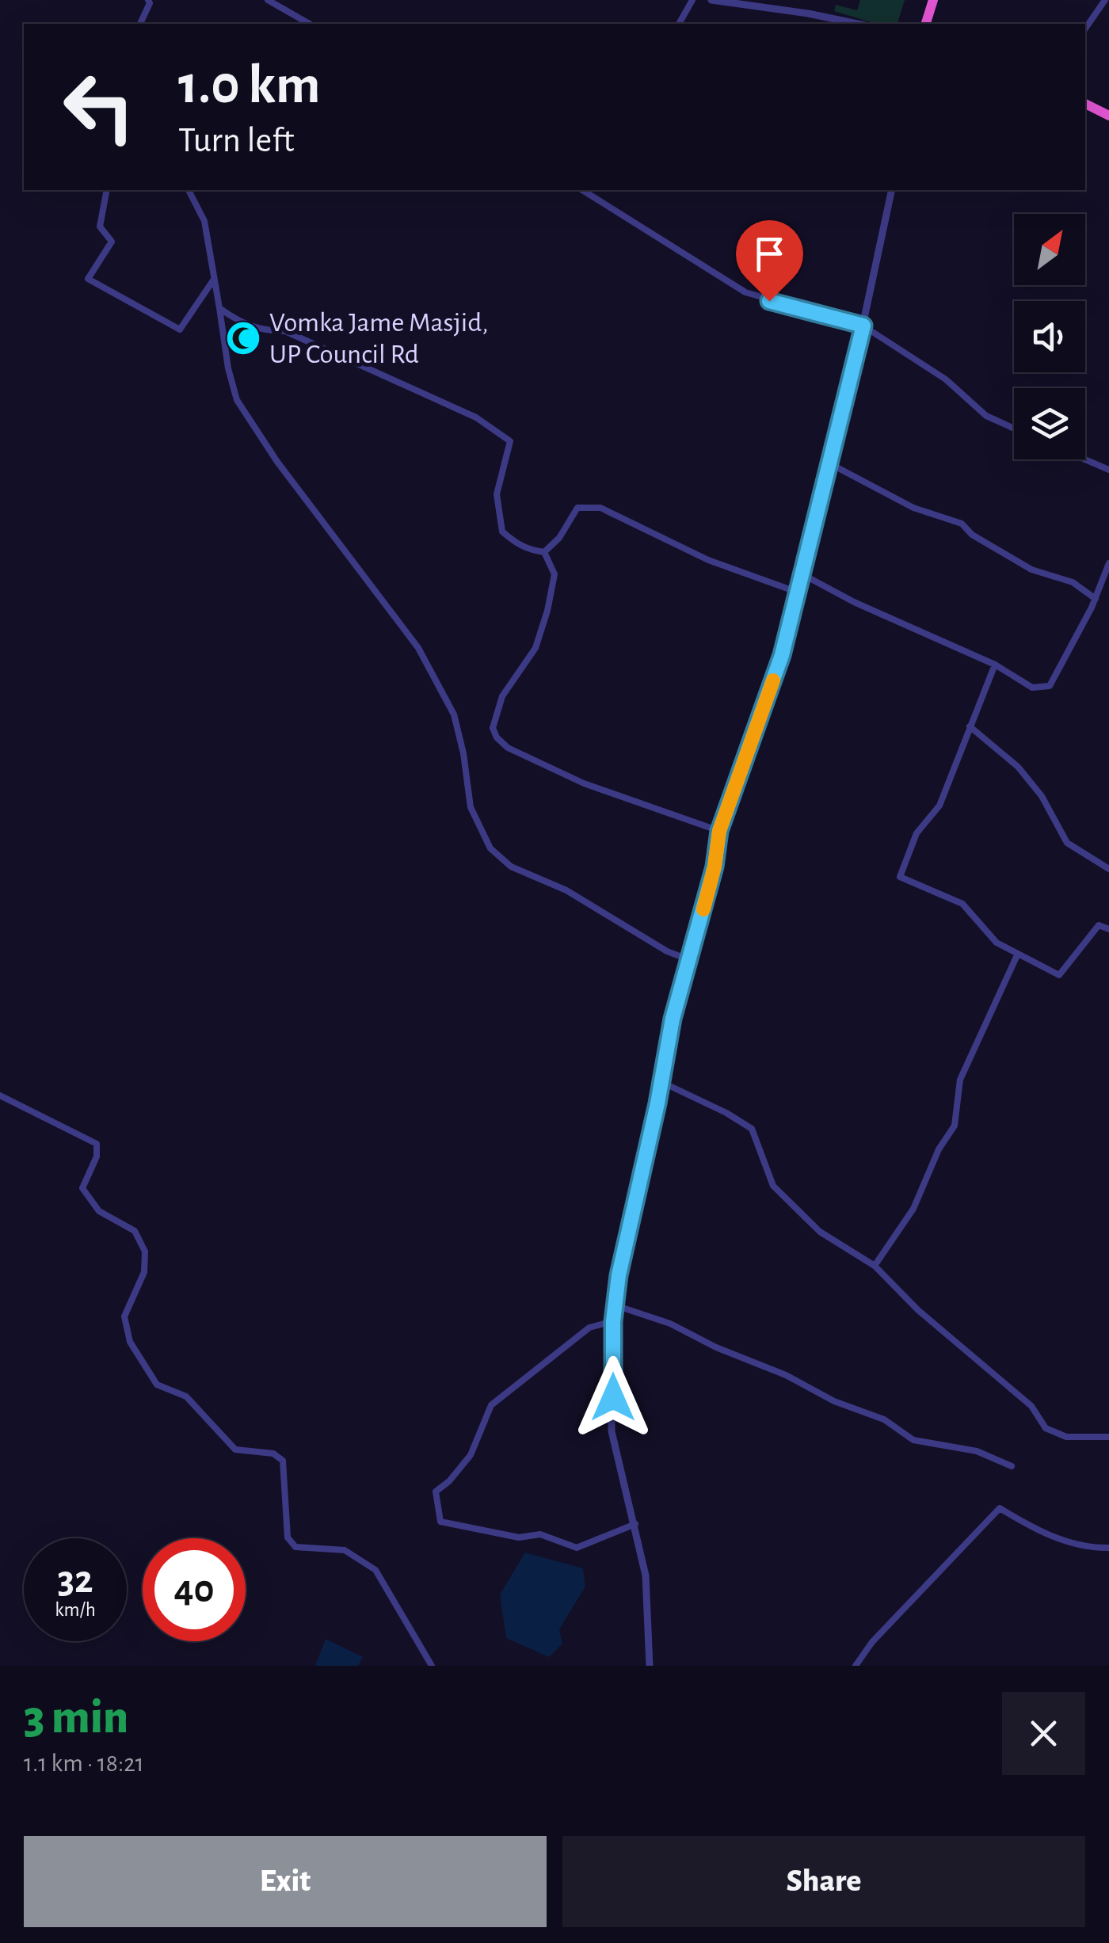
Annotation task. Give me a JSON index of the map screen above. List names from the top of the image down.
{
  "places": {
    "mosque": ["Vomka Jame Masjid, UP Council Rd"]
  },
  "north": "top right",
  "page": {
    "turn": ["1.0 km", "Turn left"],
    "speed": "32 km/h",
    "limit": "40",
    "heading": ["3 min", "1.1 km · 18:21"],
    "buttons": ["Exit", "Share"]
  }
}
